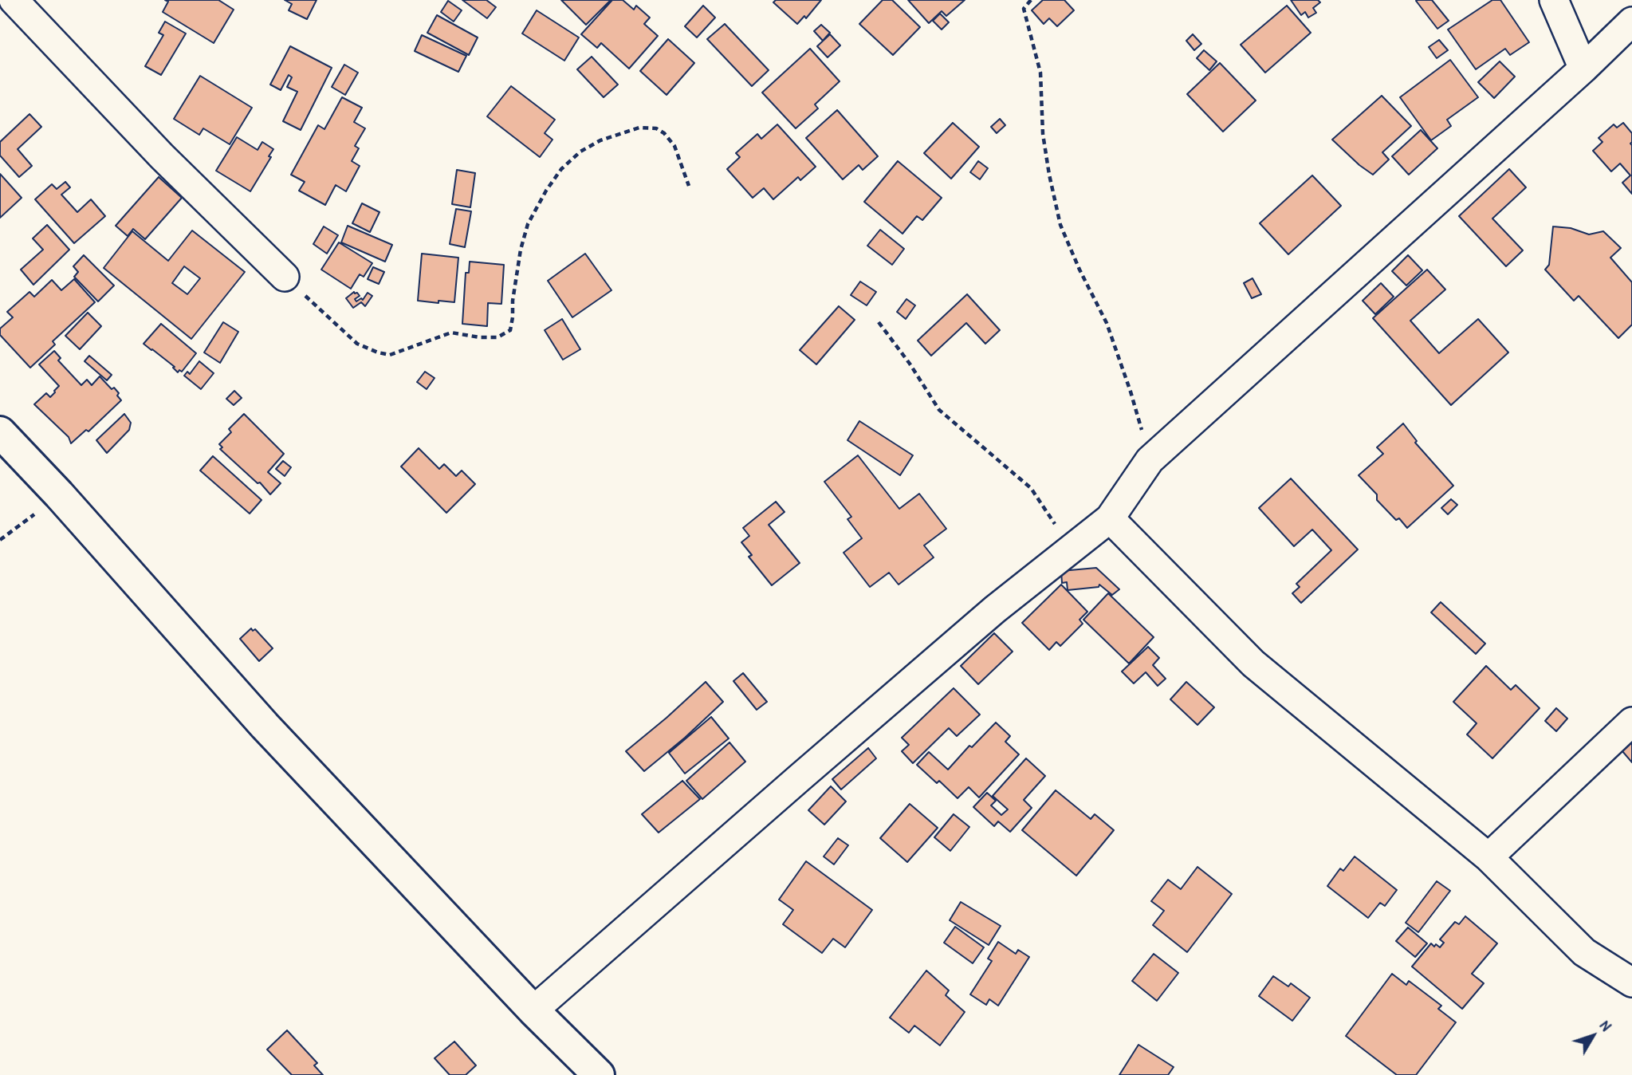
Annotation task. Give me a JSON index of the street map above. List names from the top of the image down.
{
  "north": "top right"
}
